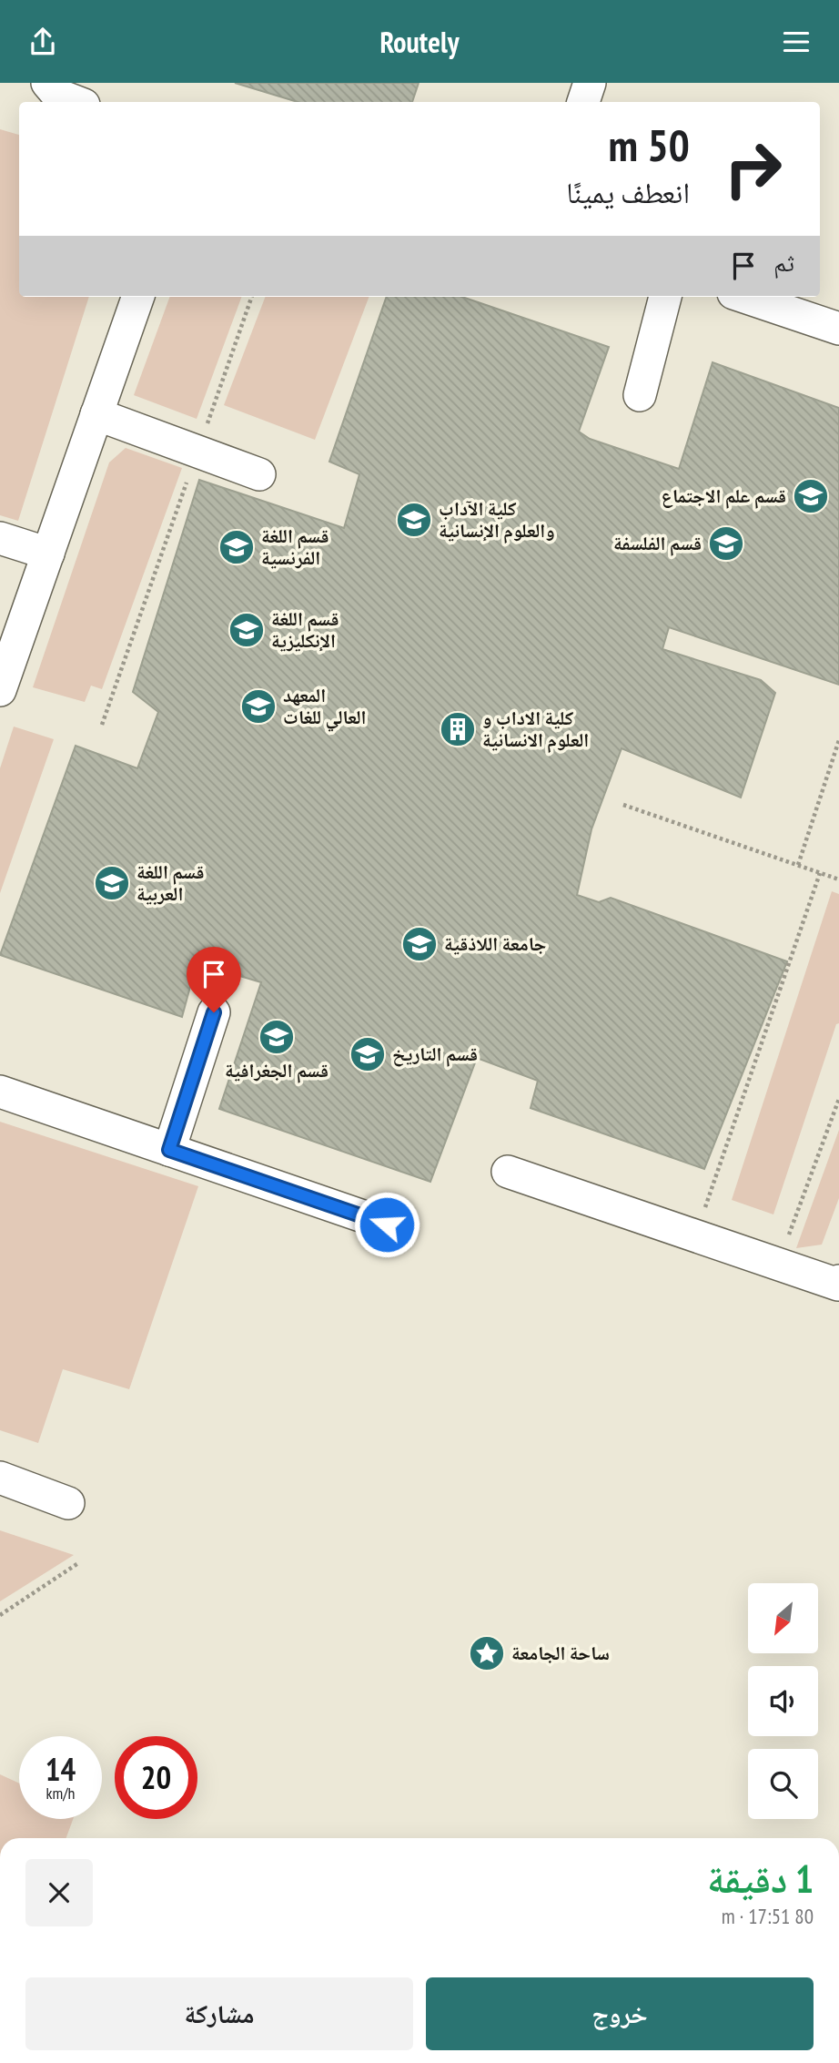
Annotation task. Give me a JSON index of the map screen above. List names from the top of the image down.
{
  "places": {
    "school or university": [
      "قسم علم الاجتماع",
      "كلية الآداب والعلوم الإنسانية",
      "قسم الفلسفة",
      "قسم اللغة الفرنسية",
      "قسم اللغة الإنكليزية",
      "المعهد العالي للغات",
      "قسم اللغة العربية",
      "جامعة اللاذقية",
      "قسم الجغرافية",
      "قسم التاريخ"
    ],
    "building": ["كلية الاداب و العلوم الانسانية"],
    "place": ["ساحة الجامعة"]
  },
  "north": "bottom left",
  "page": {
    "header": "Routely",
    "turn": ["50 m", "انعطف يمينًا"],
    "then": "ثم",
    "speed": "14 km/h",
    "limit": "20",
    "heading": ["1 دقيقة", "80 m · 17:51"],
    "buttons": ["خروج", "مشاركة"]
  }
}
